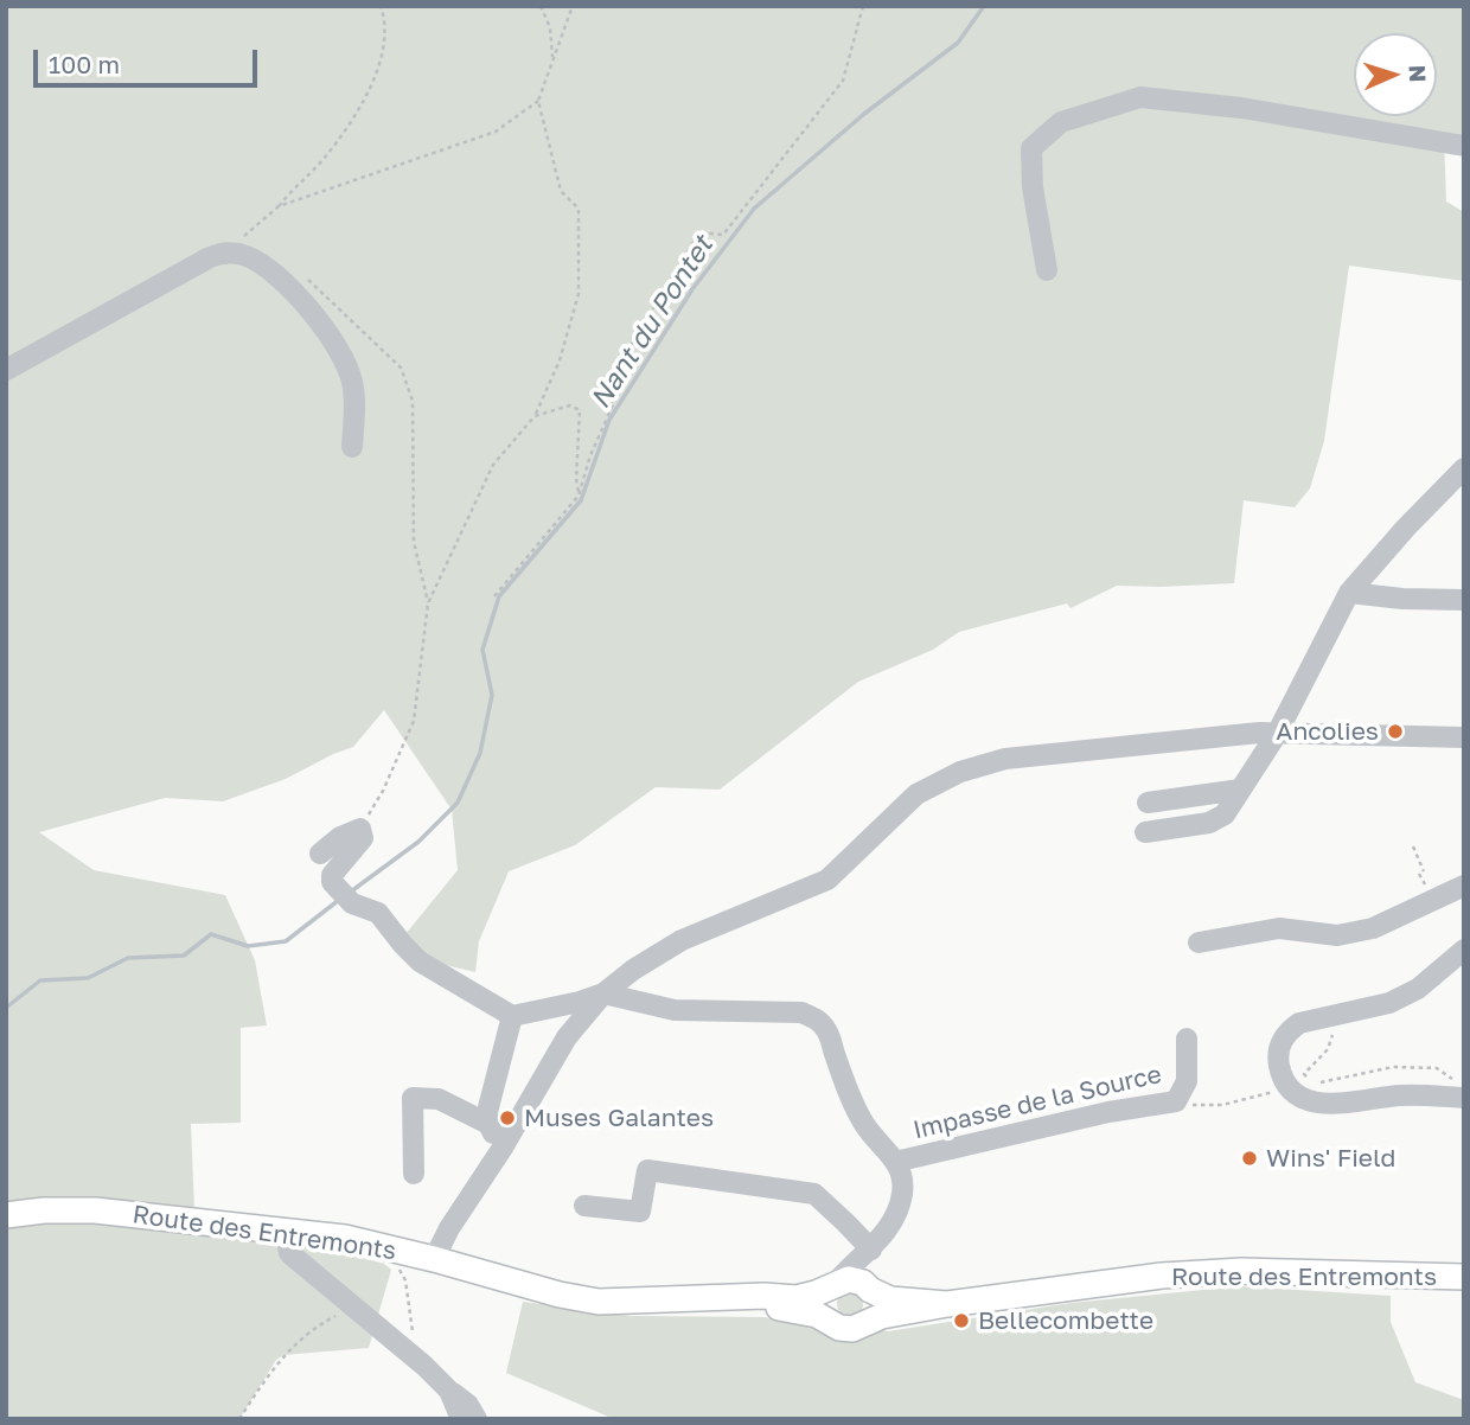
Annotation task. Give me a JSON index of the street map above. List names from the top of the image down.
{
  "streets": {
    "main road": ["Route des Entremonts"],
    "street": ["Impasse de la Source"]
  },
  "water": ["Nant du Pontet"],
  "places": [
    "Ancolies",
    "Muses Galantes",
    "Wins' Field",
    "Bellecombette"
  ],
  "scale_bar": "100 m",
  "north": "right"
}
